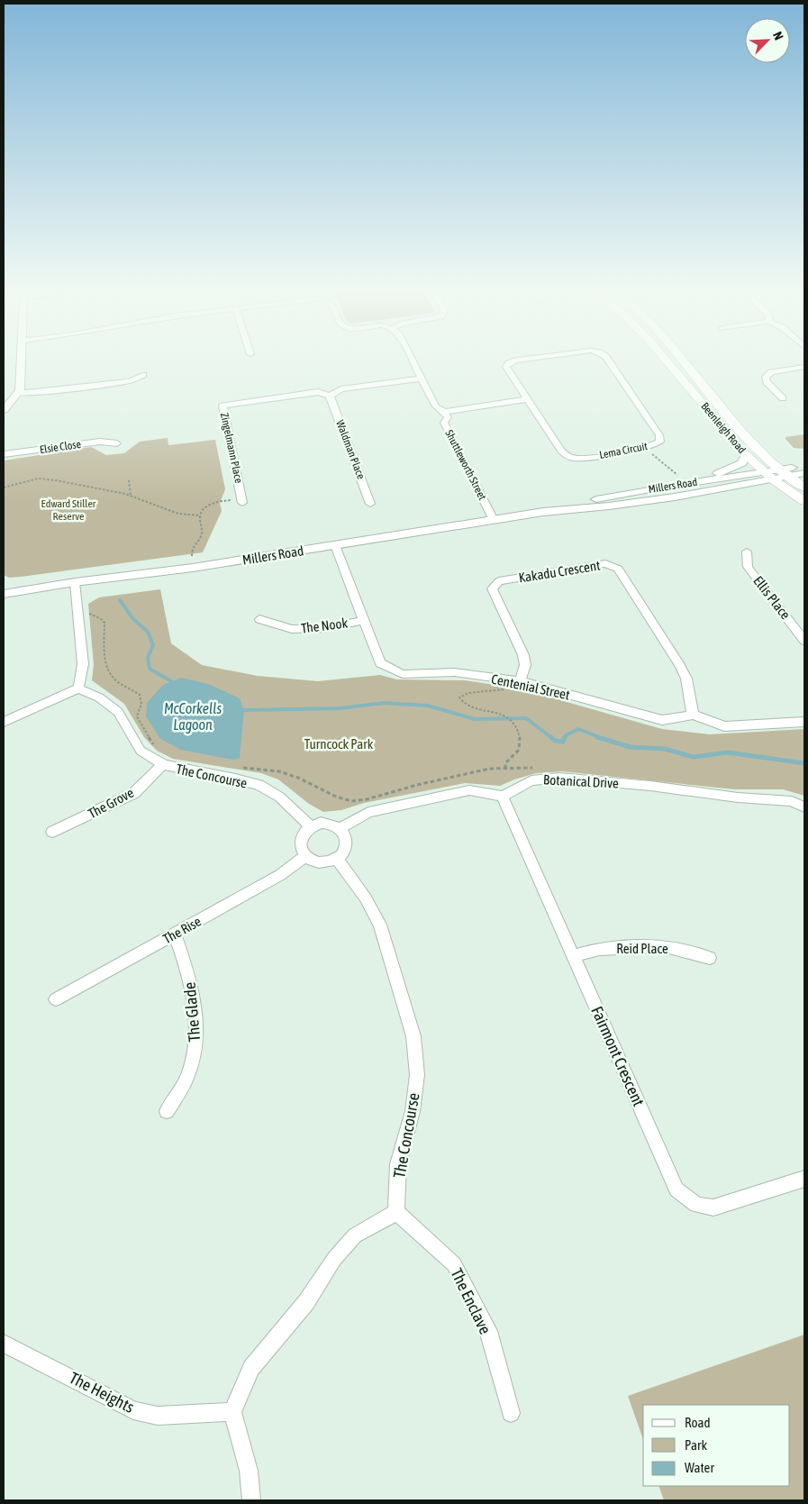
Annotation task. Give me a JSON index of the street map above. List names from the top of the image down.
{
  "streets": {
    "main road": ["Beenleigh Road"],
    "street": [
      "Elsie Close",
      "Zingelmann Place",
      "Waldman Place",
      "Lema Circuit",
      "Shuttleworth Street",
      "Millers Road",
      "Kakadu Crescent",
      "Ellis Place",
      "The Nook",
      "Centenial Street",
      "The Concourse",
      "Botanical Drive",
      "The Grove",
      "The Rise",
      "Reid Place",
      "The Glade",
      "Fairmont Crescent",
      "The Enclave",
      "The Heights"
    ]
  },
  "crossings": [
    ["Beenleigh Road", "Millers Road"],
    ["Zingelmann Place", "Waldman Place"],
    ["Zingelmann Place", "Shuttleworth Street"],
    ["Shuttleworth Street", "Millers Road"],
    ["Millers Road", "Centenial Street"],
    ["Kakadu Crescent", "Centenial Street"],
    ["The Nook", "Centenial Street"],
    ["The Concourse", "The Grove"],
    ["The Concourse", "The Rise"],
    ["The Concourse", "The Enclave"],
    ["Botanical Drive", "Fairmont Crescent"],
    ["The Rise", "The Glade"],
    ["Reid Place", "Fairmont Crescent"]
  ],
  "water": ["McCorkells Lagoon"],
  "parks": ["Edward Stiller Reserve", "Turncock Park"],
  "legend": ["Road", "Park", "Water"],
  "north": "top right"
}
